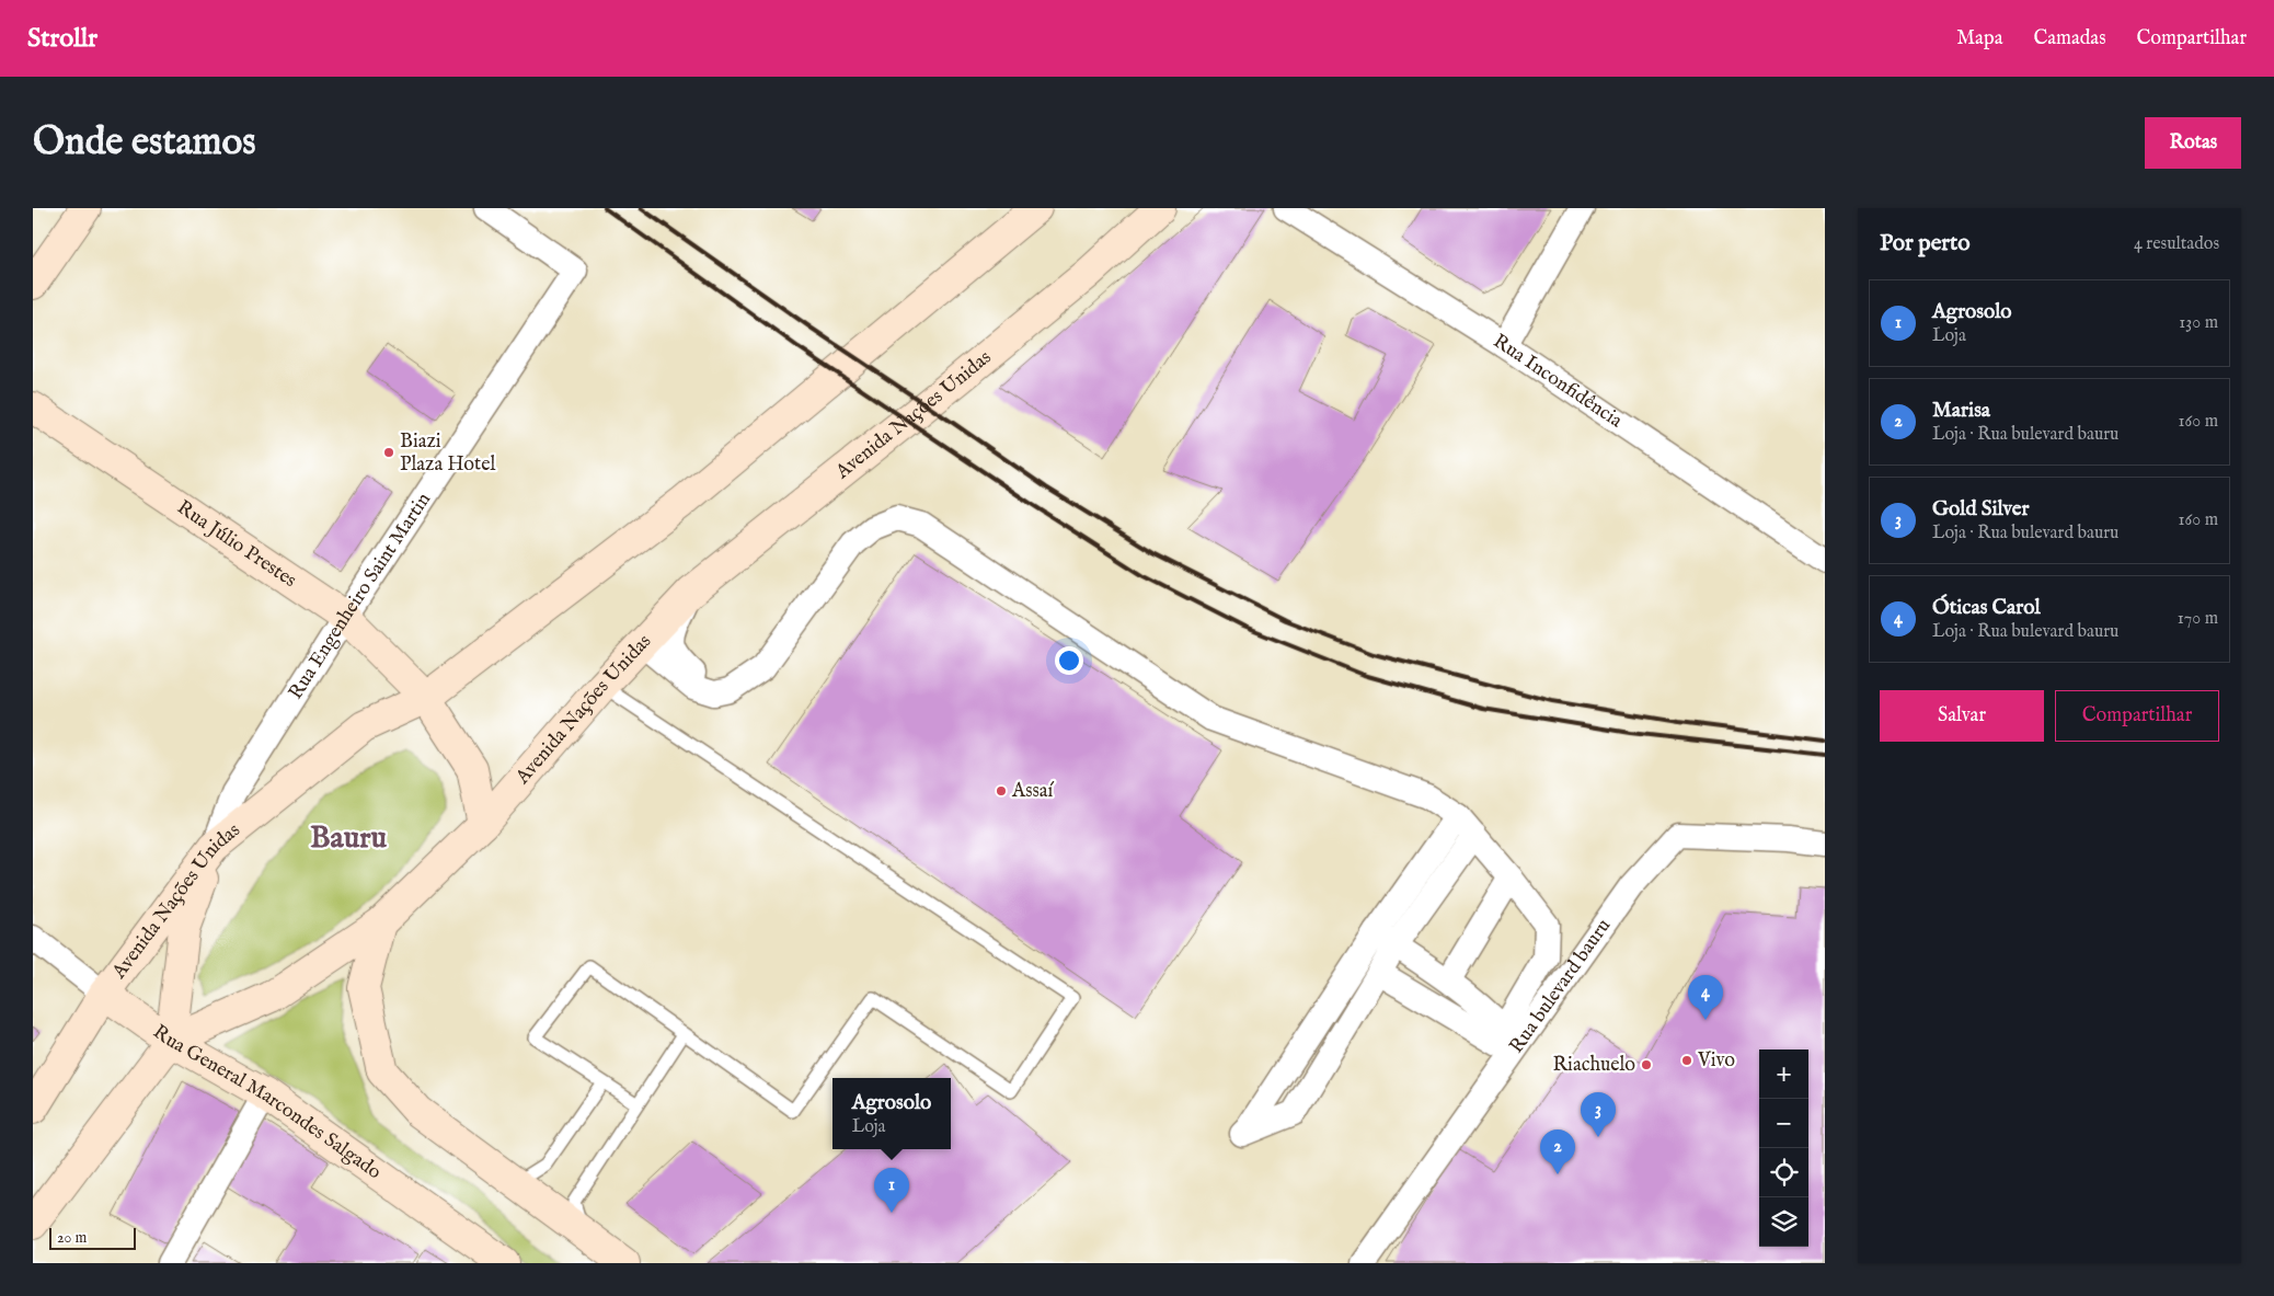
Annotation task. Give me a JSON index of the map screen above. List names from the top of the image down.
{
  "streets": {
    "main road": ["Avenida Nações Unidas", "Rua Júlio Prestes", "Rua General Marcondes Salgado"],
    "street": ["Rua Inconfidência", "Rua Engenheiro Saint Martin", "Rua bulevard bauru"]
  },
  "crossings": [
    ["Avenida Nações Unidas", "Rua Júlio Prestes"],
    ["Avenida Nações Unidas", "Rua Engenheiro Saint Martin"],
    ["Avenida Nações Unidas", "Rua General Marcondes Salgado"],
    ["Rua Júlio Prestes", "Rua Engenheiro Saint Martin"]
  ],
  "districts": ["Bauru"],
  "places": [
    "Biazi Plaza Hotel",
    "Assaí",
    "Vivo",
    "Riachuelo"
  ],
  "scale_bar": "20 m",
  "page": {
    "header": "Strollr",
    "nav": ["Mapa", "Camadas", "Compartilhar"],
    "buttons": [
      "Rotas",
      ["Salvar", "Compartilhar"]
    ],
    "title": "Onde estamos",
    "heading": ["Por perto", "4 resultados"],
    "list": [
      {
        "mark": "1",
        "name": "Agrosolo",
        "note": "Loja",
        "value": "130 m"
      },
      {
        "mark": "2",
        "name": "Marisa",
        "note": "Loja · Rua bulevard bauru",
        "value": "160 m"
      },
      {
        "mark": "3",
        "name": "Gold Silver",
        "note": "Loja · Rua bulevard bauru",
        "value": "160 m"
      },
      {
        "mark": "4",
        "name": "Óticas Carol",
        "note": "Loja · Rua bulevard bauru",
        "value": "170 m"
      }
    ],
    "pins": [
      "4",
      "3",
      "2",
      "1"
    ],
    "map_buttons": ["+", "−"],
    "popup": ["Agrosolo", "Loja"],
    "scale": "20 m"
  }
}
